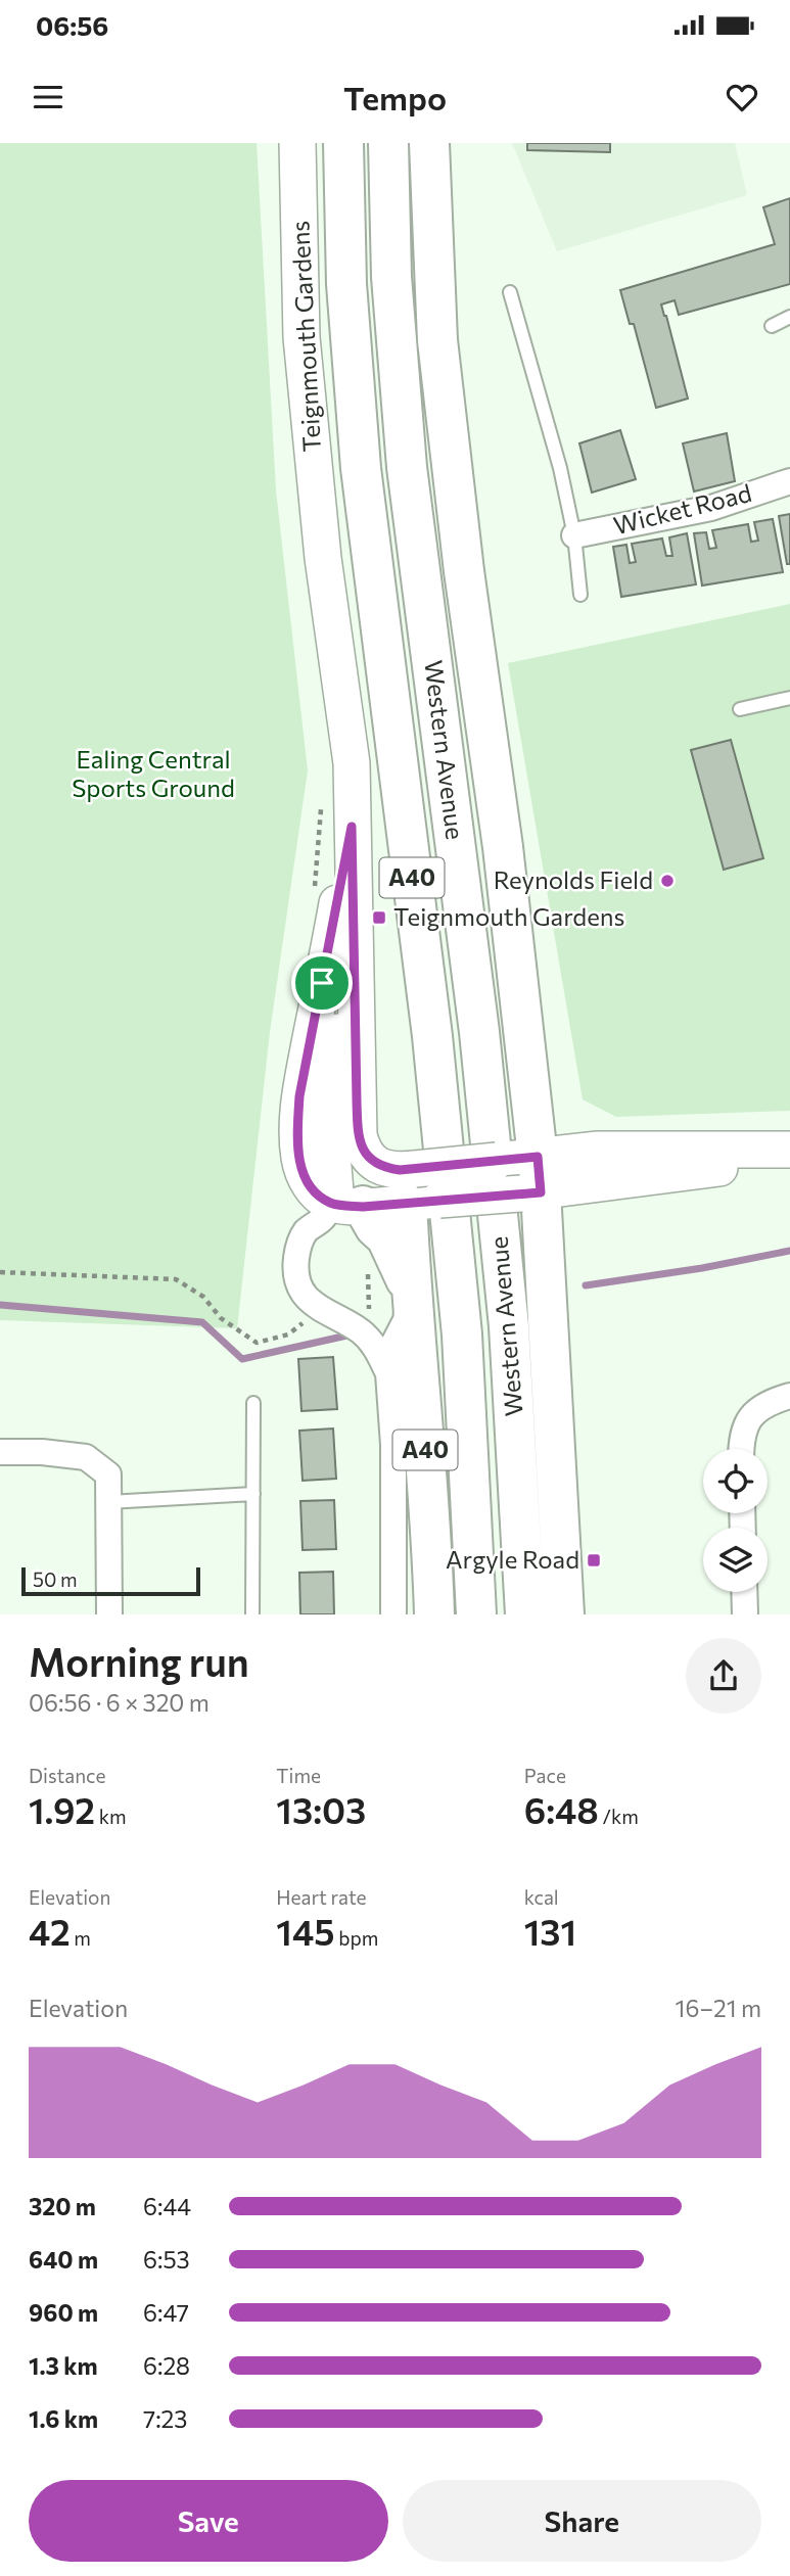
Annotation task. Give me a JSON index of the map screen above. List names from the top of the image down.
{
  "streets": {
    "highway": ["Western Avenue", "A40"],
    "main road": ["Teignmouth Gardens"],
    "street": ["Wicket Road"]
  },
  "parks": ["Ealing Central Sports Ground"],
  "places": {
    "other": ["Reynolds Field"],
    "transit": ["Teignmouth Gardens", "Argyle Road"]
  },
  "scale_bar": "50 m",
  "page": {
    "status": "06:56",
    "header": "Tempo",
    "scale": "50 m",
    "heading": ["Morning run", "06:56 · 6 × 320 m"],
    "stats": [
      ["Distance", "1.92 km"],
      ["Time", "13:03"],
      ["Pace", "6:48 /km"],
      ["Elevation", "42 m"],
      ["Heart rate", "145 bpm"],
      ["kcal", "131"]
    ],
    "chart": ["Elevation", "16–21 m"],
    "list": [
      {
        "name": "320 m",
        "note": "6:44"
      },
      {
        "name": "640 m",
        "note": "6:53"
      },
      {
        "name": "960 m",
        "note": "6:47"
      },
      {
        "name": "1.3 km",
        "note": "6:28"
      },
      {
        "name": "1.6 km",
        "note": "7:23"
      }
    ],
    "buttons": ["Save", "Share"]
  }
}
